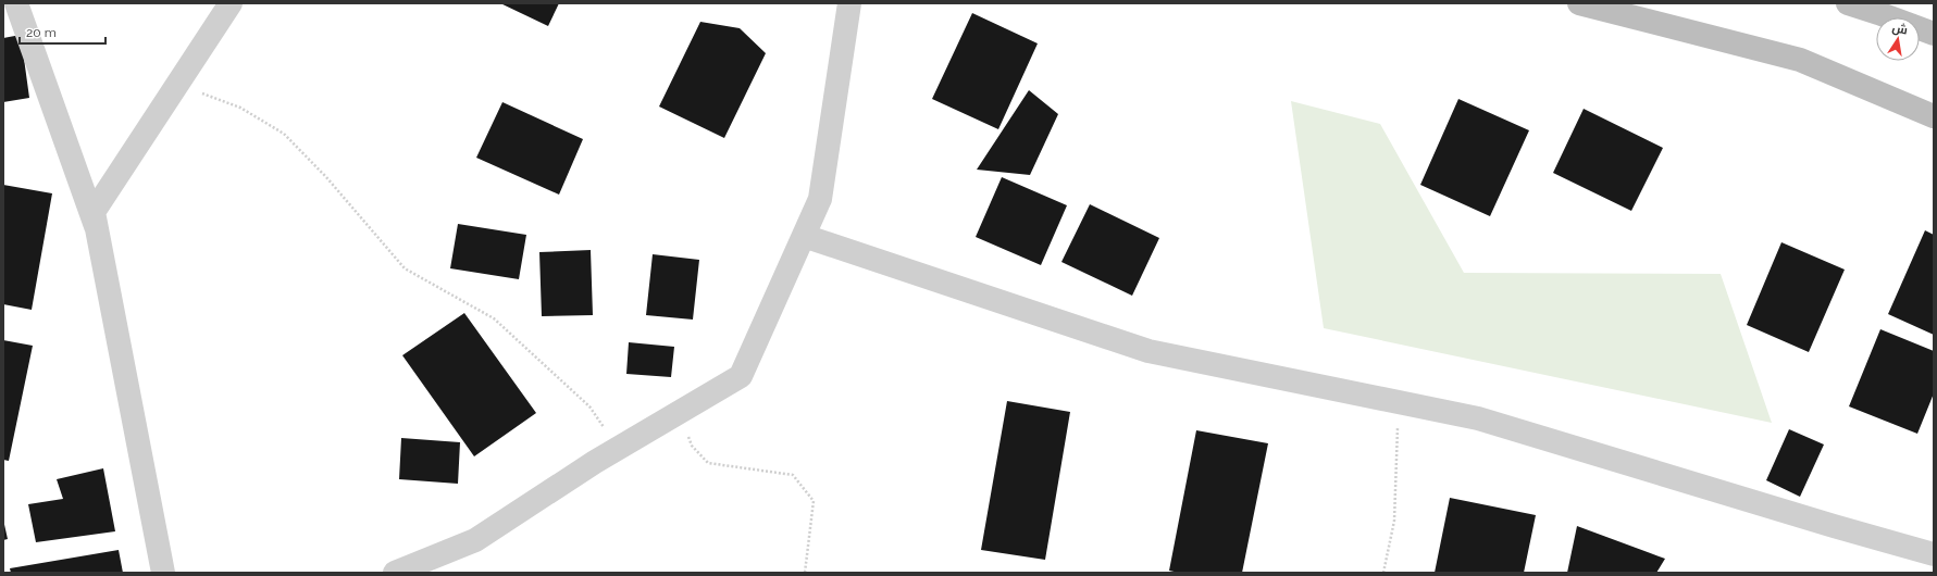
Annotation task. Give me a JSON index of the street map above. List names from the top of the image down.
{
  "scale_bar": "20 m",
  "north": "top"
}
